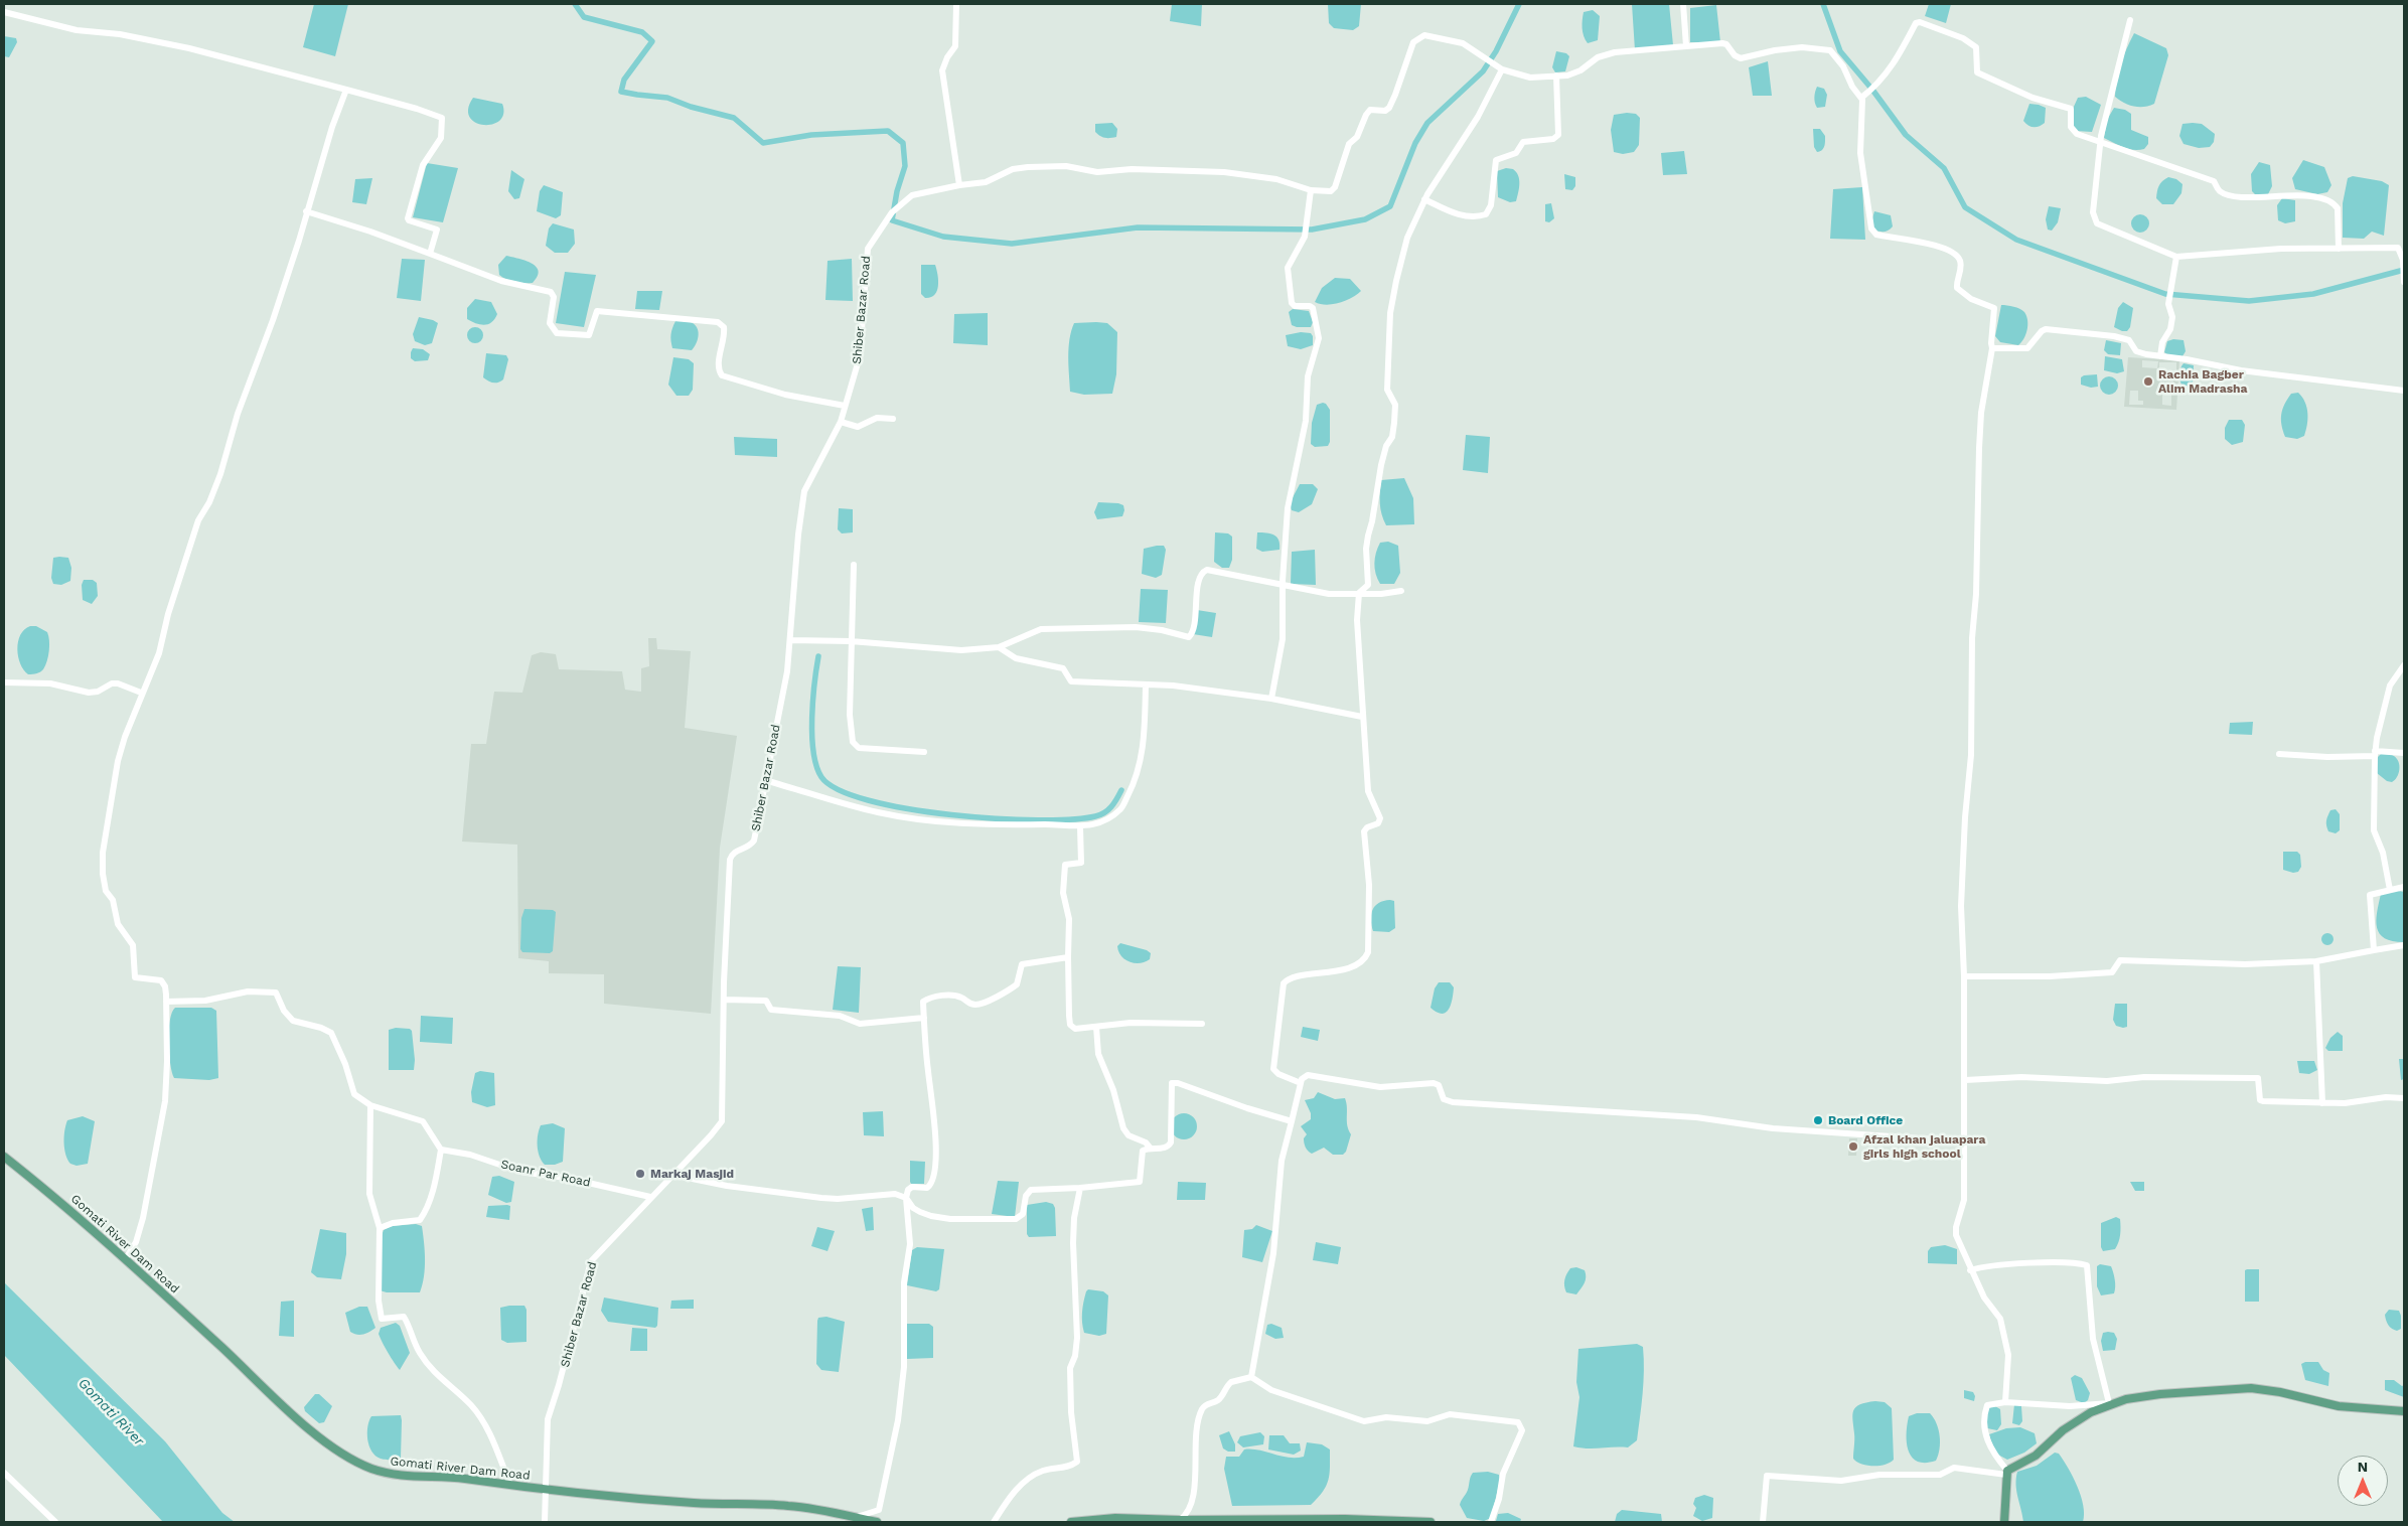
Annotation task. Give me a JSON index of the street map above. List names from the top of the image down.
{
  "streets": {
    "main road": ["Gomati River Dam Road"],
    "street": ["Shiber Bazar Road", "Soanr Par Road"]
  },
  "crossings": [
    ["Shiber Bazar Road", "Soanr Par Road"],
    ["Shiber Bazar Road", "Gomati River Dam Road"]
  ],
  "water": ["Gomati River"],
  "places": [
    "Rachia Bagber Alim Madrasha",
    "Board Office",
    "Afzal khan jaluapara girls high school",
    "Markaj Masjid"
  ],
  "north": "top"
}
